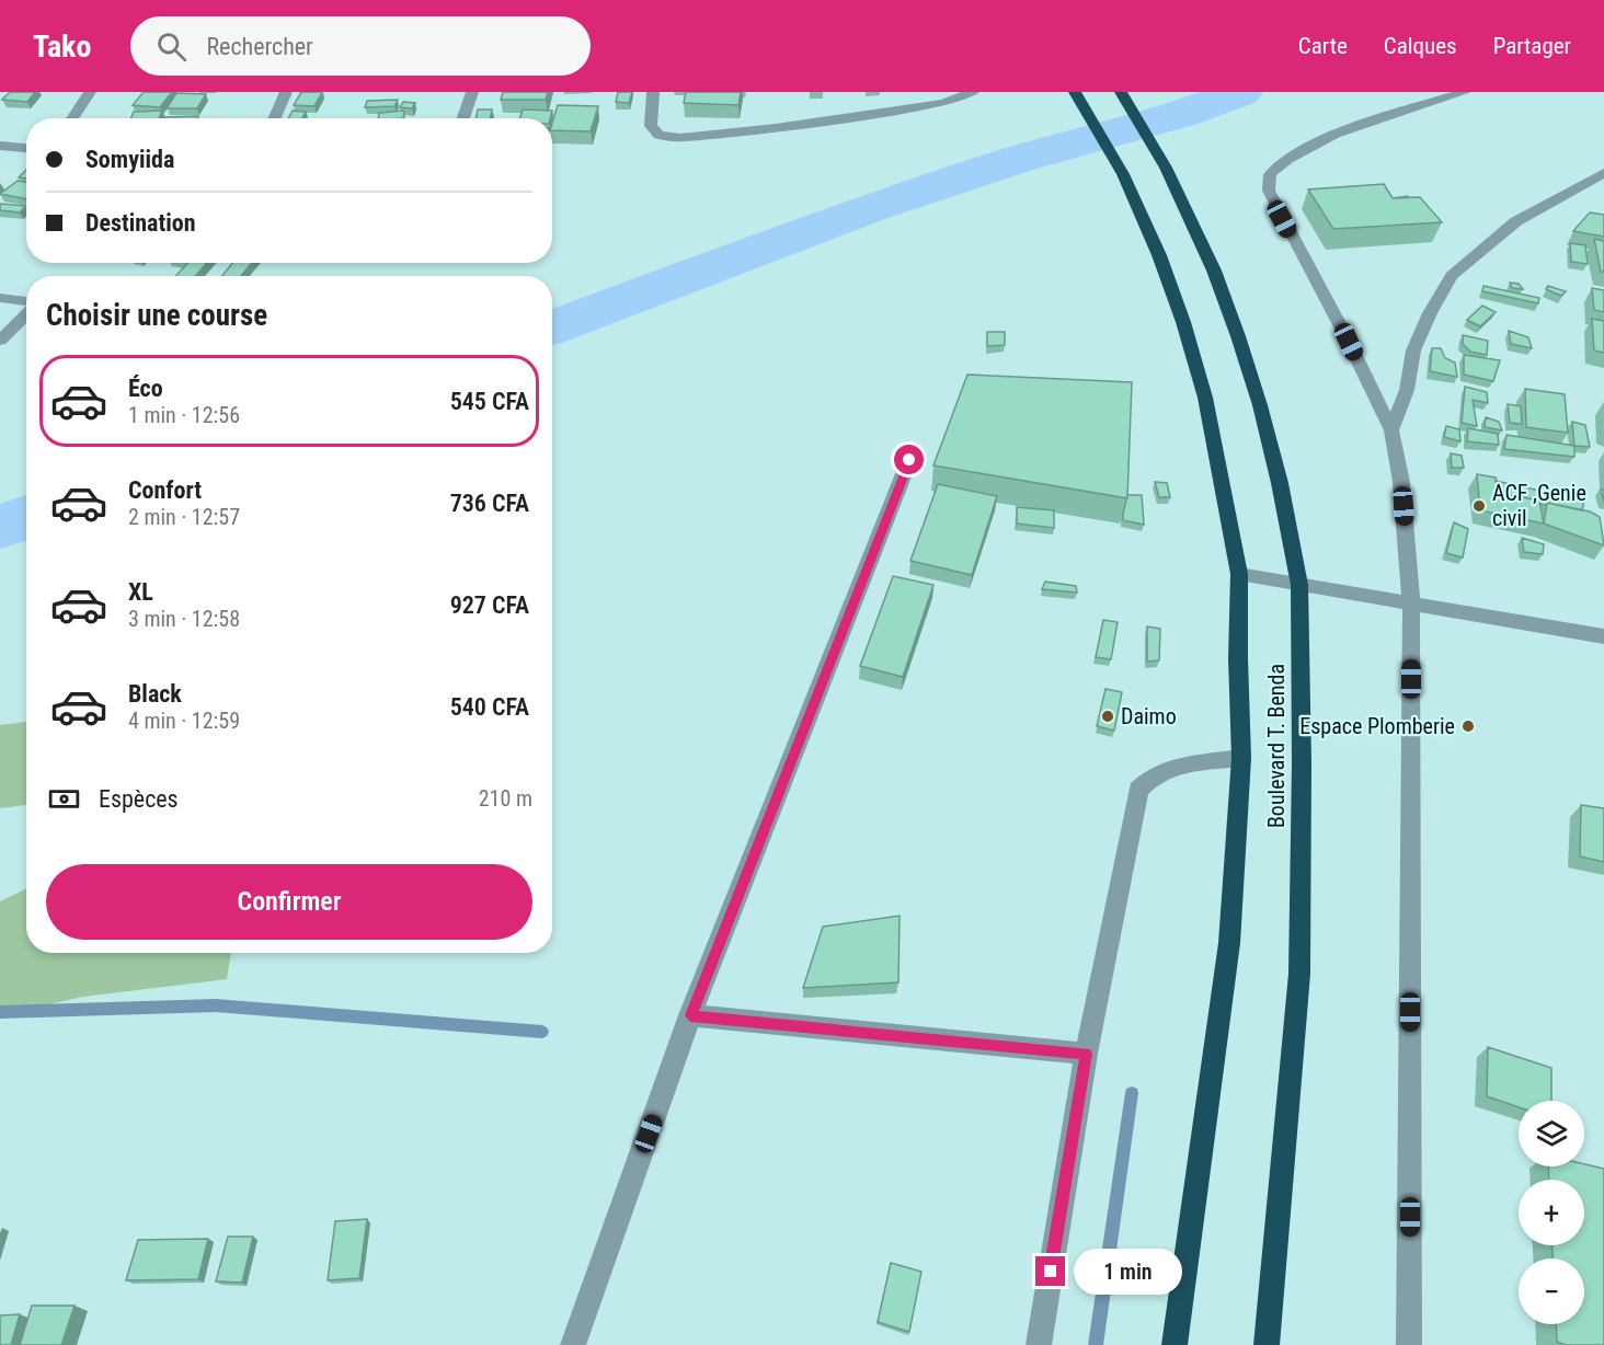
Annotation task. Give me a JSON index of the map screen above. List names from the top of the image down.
{
  "streets": {
    "highway": ["Boulevard T. Benda"]
  },
  "places": ["ACF ,Genie civil", "Daimo", "Espace Plomberie"],
  "page": {
    "header": "Tako",
    "search": "Rechercher",
    "nav": ["Carte", "Calques", "Partager"],
    "banner": ["Somyiida", "Destination"],
    "heading": "Choisir une course",
    "list": [
      {
        "name": "Éco",
        "note": "1 min · 12:56",
        "value": "545 CFA"
      },
      {
        "name": "Confort",
        "note": "2 min · 12:57",
        "value": "736 CFA"
      },
      {
        "name": "XL",
        "note": "3 min · 12:58",
        "value": "927 CFA"
      },
      {
        "name": "Black",
        "note": "4 min · 12:59",
        "value": "540 CFA"
      }
    ],
    "pay": ["Espèces", "210 m"],
    "buttons": "Confirmer",
    "map_buttons": ["+", "−"],
    "bubble": "1 min"
  }
}
